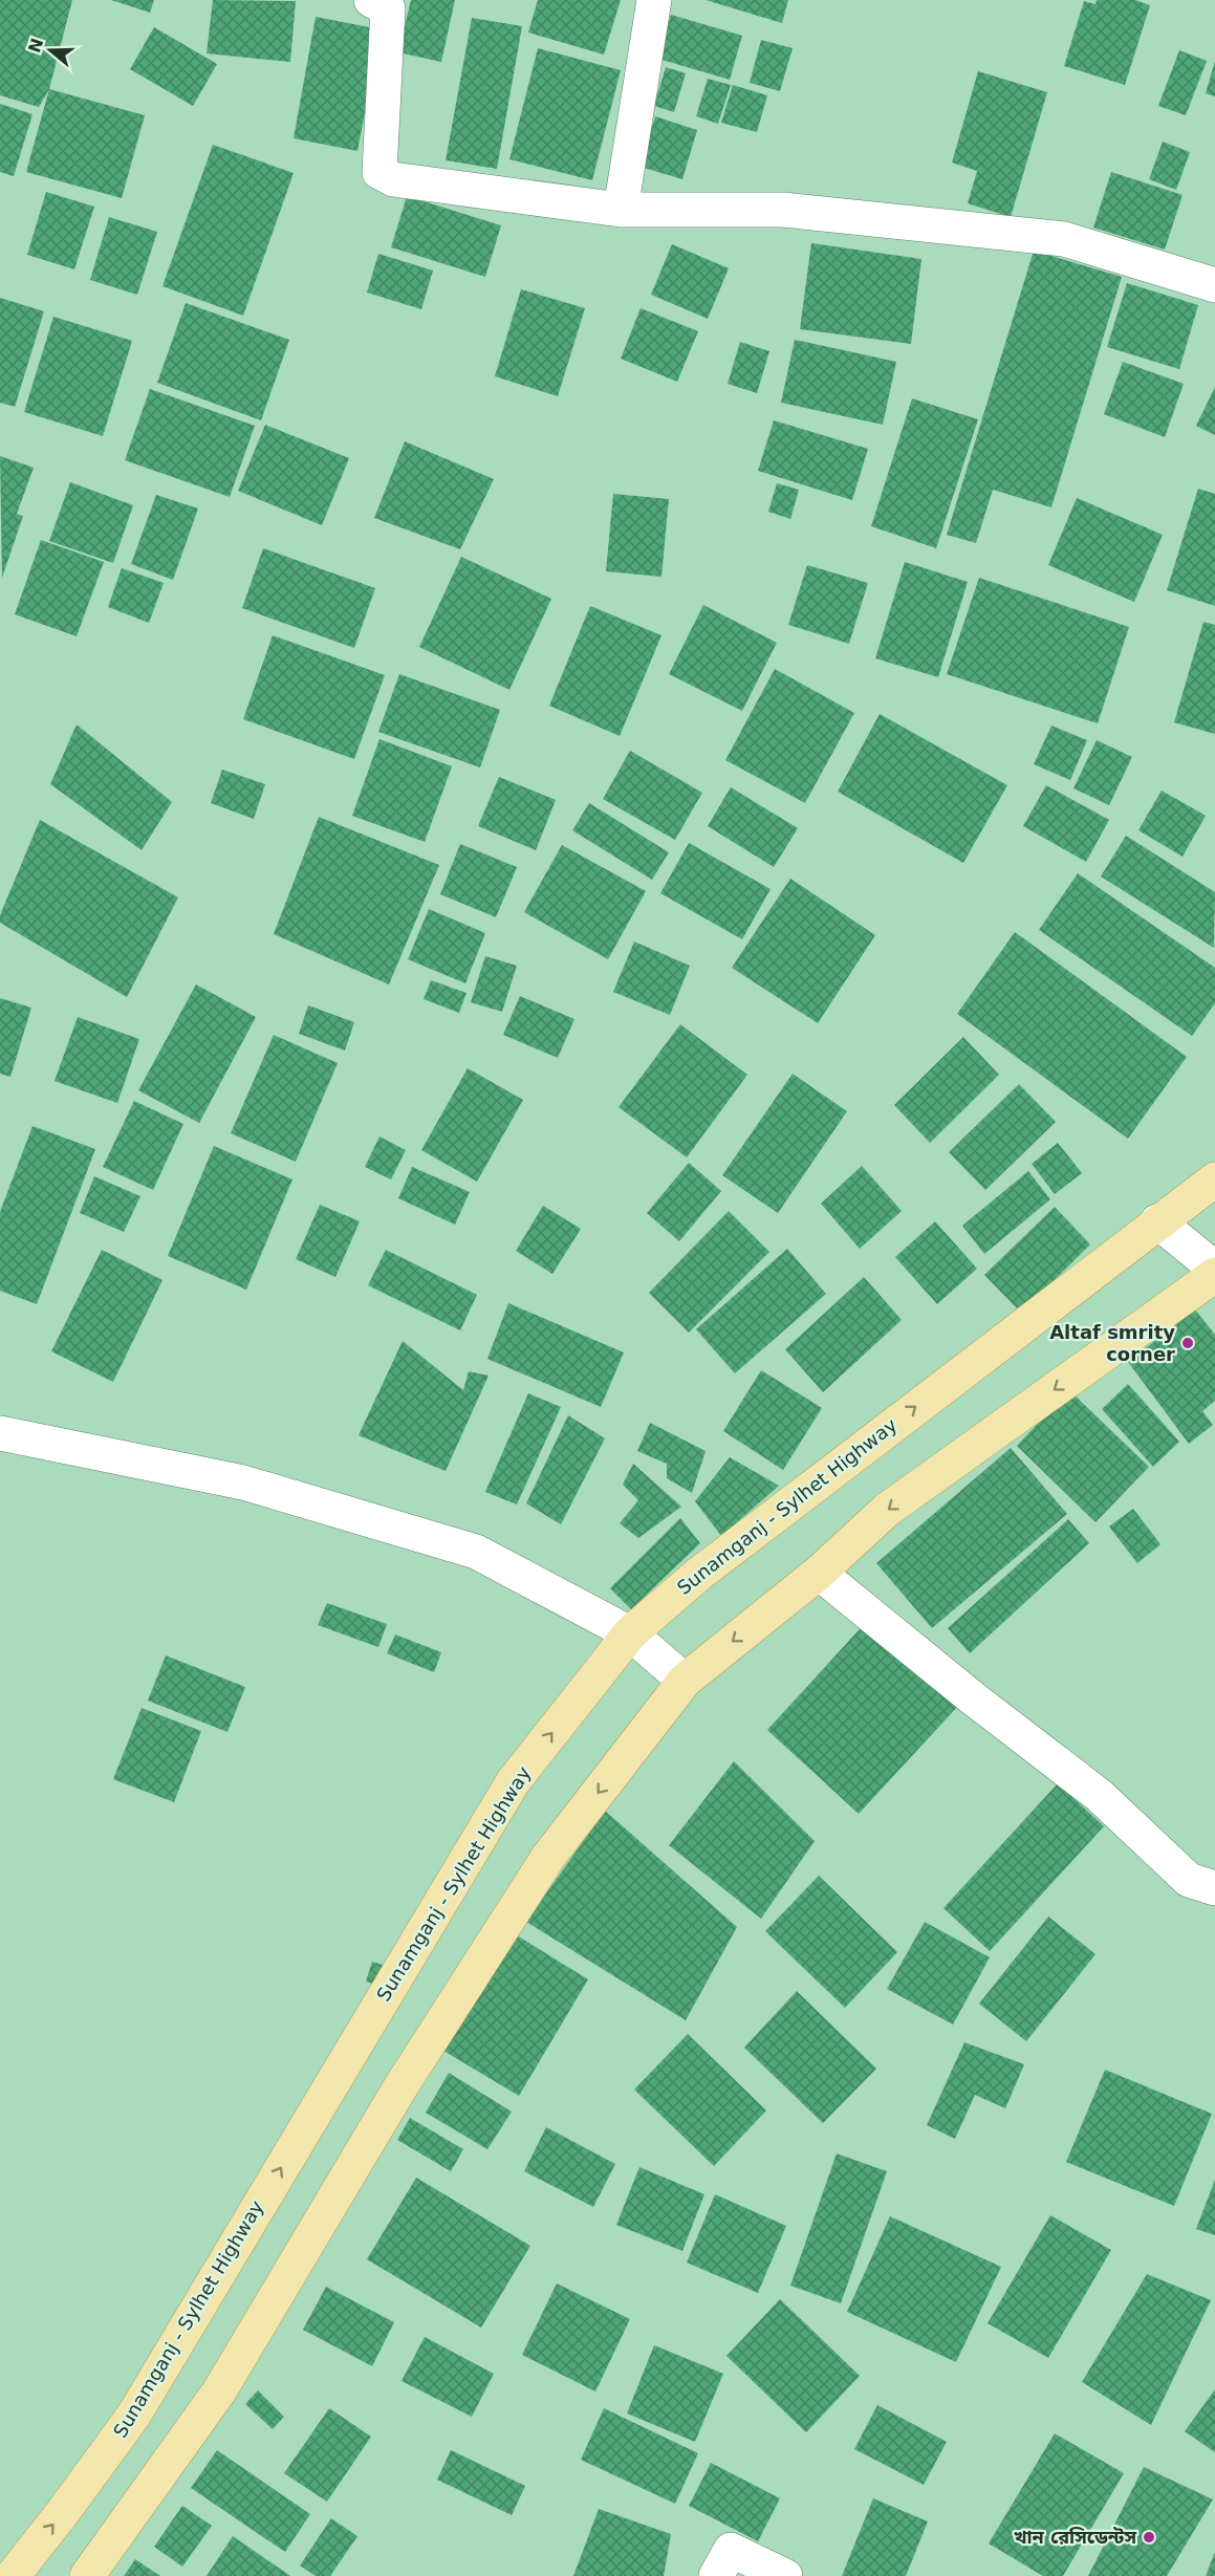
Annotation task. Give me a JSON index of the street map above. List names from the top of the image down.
{
  "streets": {
    "main road": ["Sunamganj - Sylhet Highway"]
  },
  "places": ["Altaf smrity corner", "খান রেসিডেন্টস"],
  "north": "left"
}
